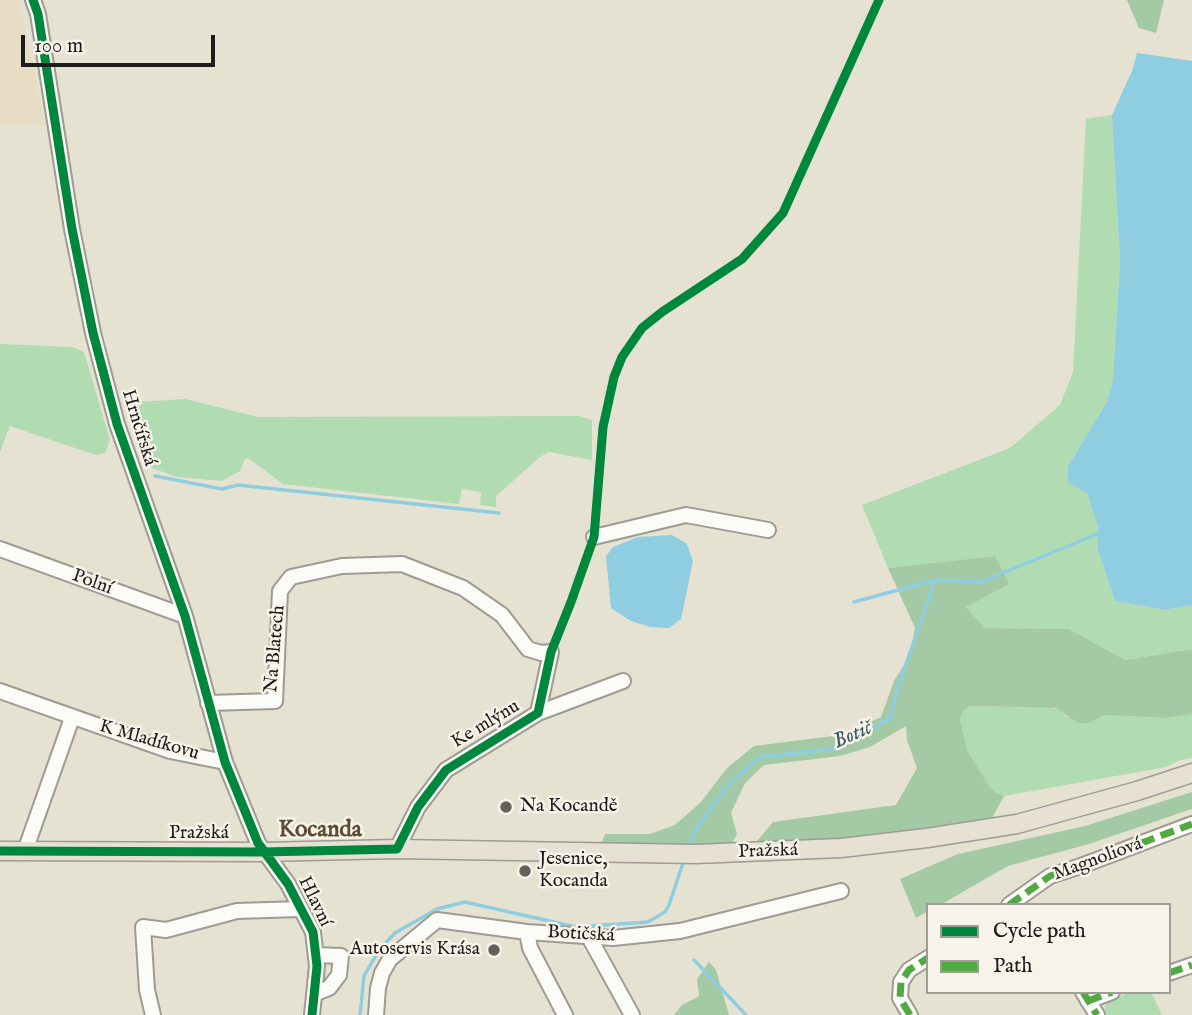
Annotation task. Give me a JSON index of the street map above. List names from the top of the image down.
{
  "streets": {
    "main road": ["Pražská"],
    "street": [
      "Hrnčířská",
      "Polní",
      "Na Blatech",
      "Ke mlýnu",
      "K Mladíkovu",
      "Magnoliová",
      "Hlavní",
      "Botičská"
    ]
  },
  "crossings": [
    ["Hrnčířská", "Polní"],
    ["Hrnčířská", "Na Blatech"],
    ["Hrnčířská", "K Mladíkovu"],
    ["Hrnčířská", "Pražská"],
    ["Hrnčířská", "Hlavní"],
    ["Na Blatech", "Ke mlýnu"],
    ["Ke mlýnu", "Pražská"],
    ["K Mladíkovu", "Pražská"],
    ["Pražská", "Hlavní"]
  ],
  "districts": ["Kocanda"],
  "water": ["Botič"],
  "places": ["Na Kocandě", "Jesenice, Kocanda", "Autoservis Krása"],
  "legend": ["Cycle path", "Path"],
  "scale_bar": "100 m"
}
